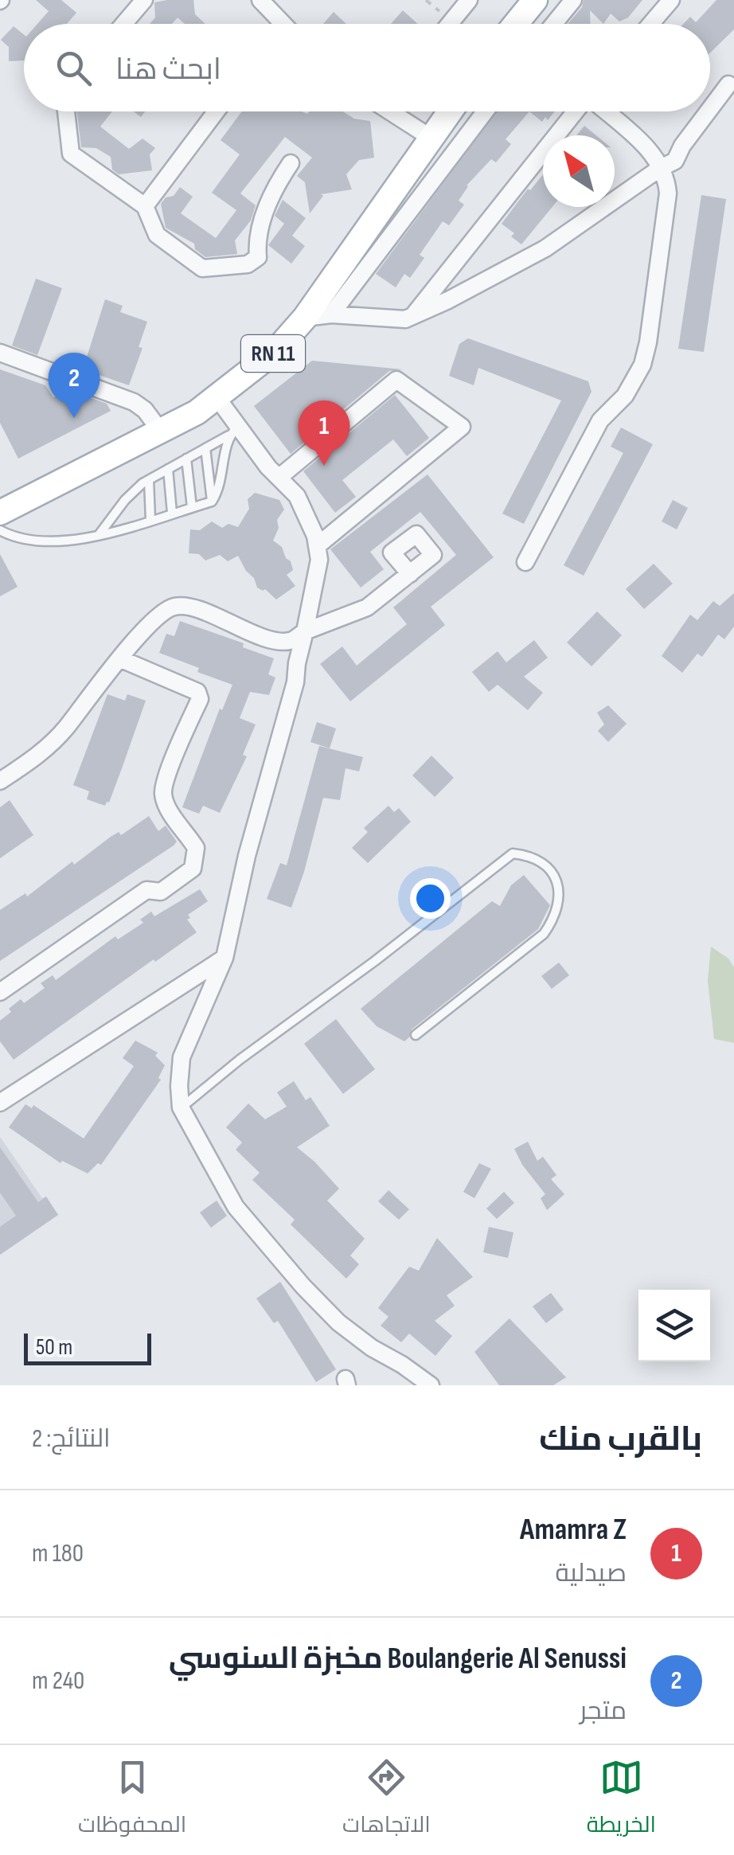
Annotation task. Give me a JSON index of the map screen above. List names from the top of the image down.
{
  "streets": {
    "main road": ["RN 11"]
  },
  "scale_bar": "50 m",
  "north": "top left",
  "page": {
    "search": "ابحث هنا",
    "pins": ["2", "1"],
    "scale": "50 m",
    "heading": ["بالقرب منك", "النتائج: 2"],
    "list": [
      {
        "mark": "1",
        "name": "Amamra Z",
        "note": "صيدلية",
        "value": "180 m"
      },
      {
        "mark": "2",
        "name": "Boulangerie Al Senussi مخبزة السنوسي",
        "note": "متجر",
        "value": "240 m"
      }
    ],
    "nav": ["الخريطة", "الاتجاهات", "المحفوظات"]
  }
}
